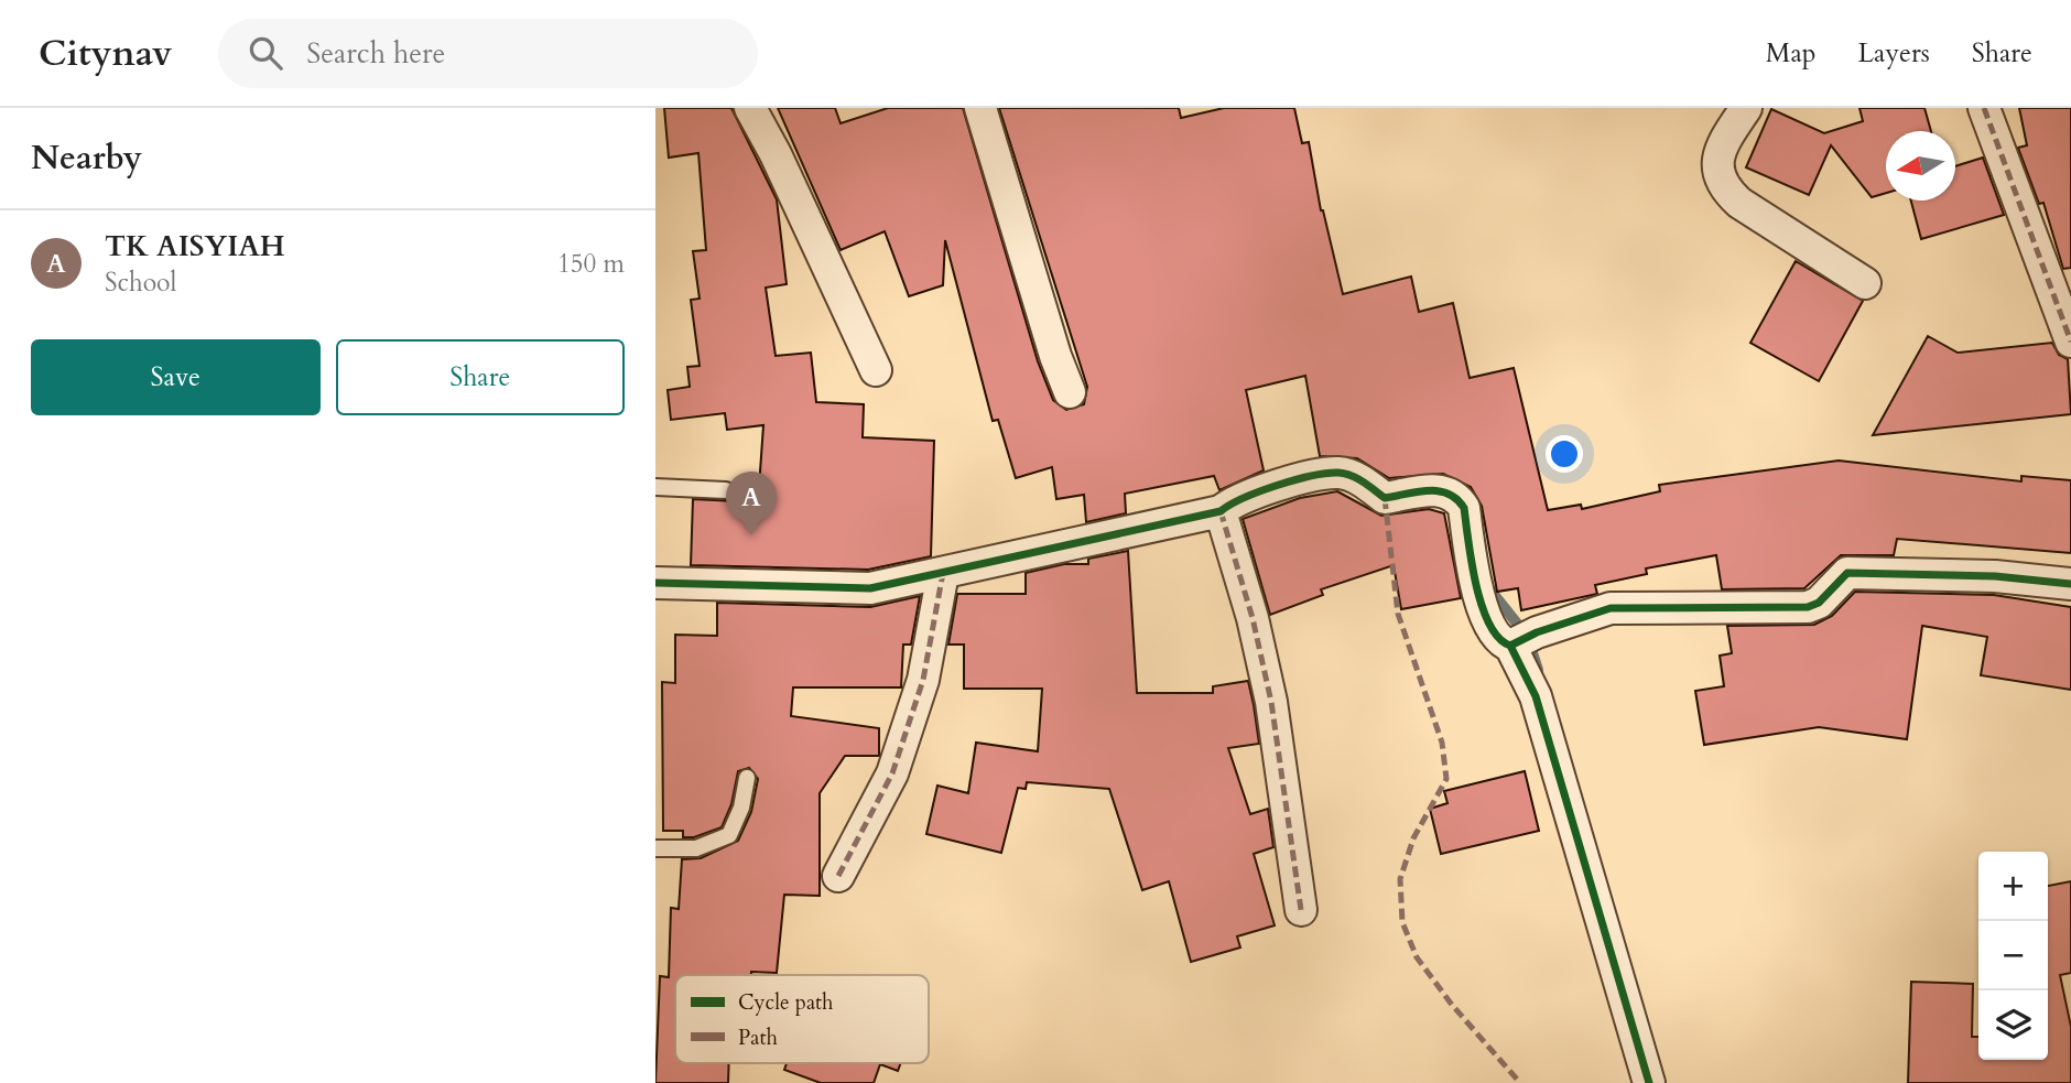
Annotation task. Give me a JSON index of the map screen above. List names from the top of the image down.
{
  "legend": ["Cycle path", "Path"],
  "north": "left",
  "page": {
    "header": "Citynav",
    "search": "Search here",
    "nav": ["Map", "Layers", "Share"],
    "heading": "Nearby",
    "list": [
      {
        "mark": "A",
        "name": "TK AISYIAH",
        "note": "School",
        "value": "150 m"
      }
    ],
    "buttons": ["Save", "Share"],
    "pins": "A",
    "map_buttons": ["+", "−"]
  }
}
